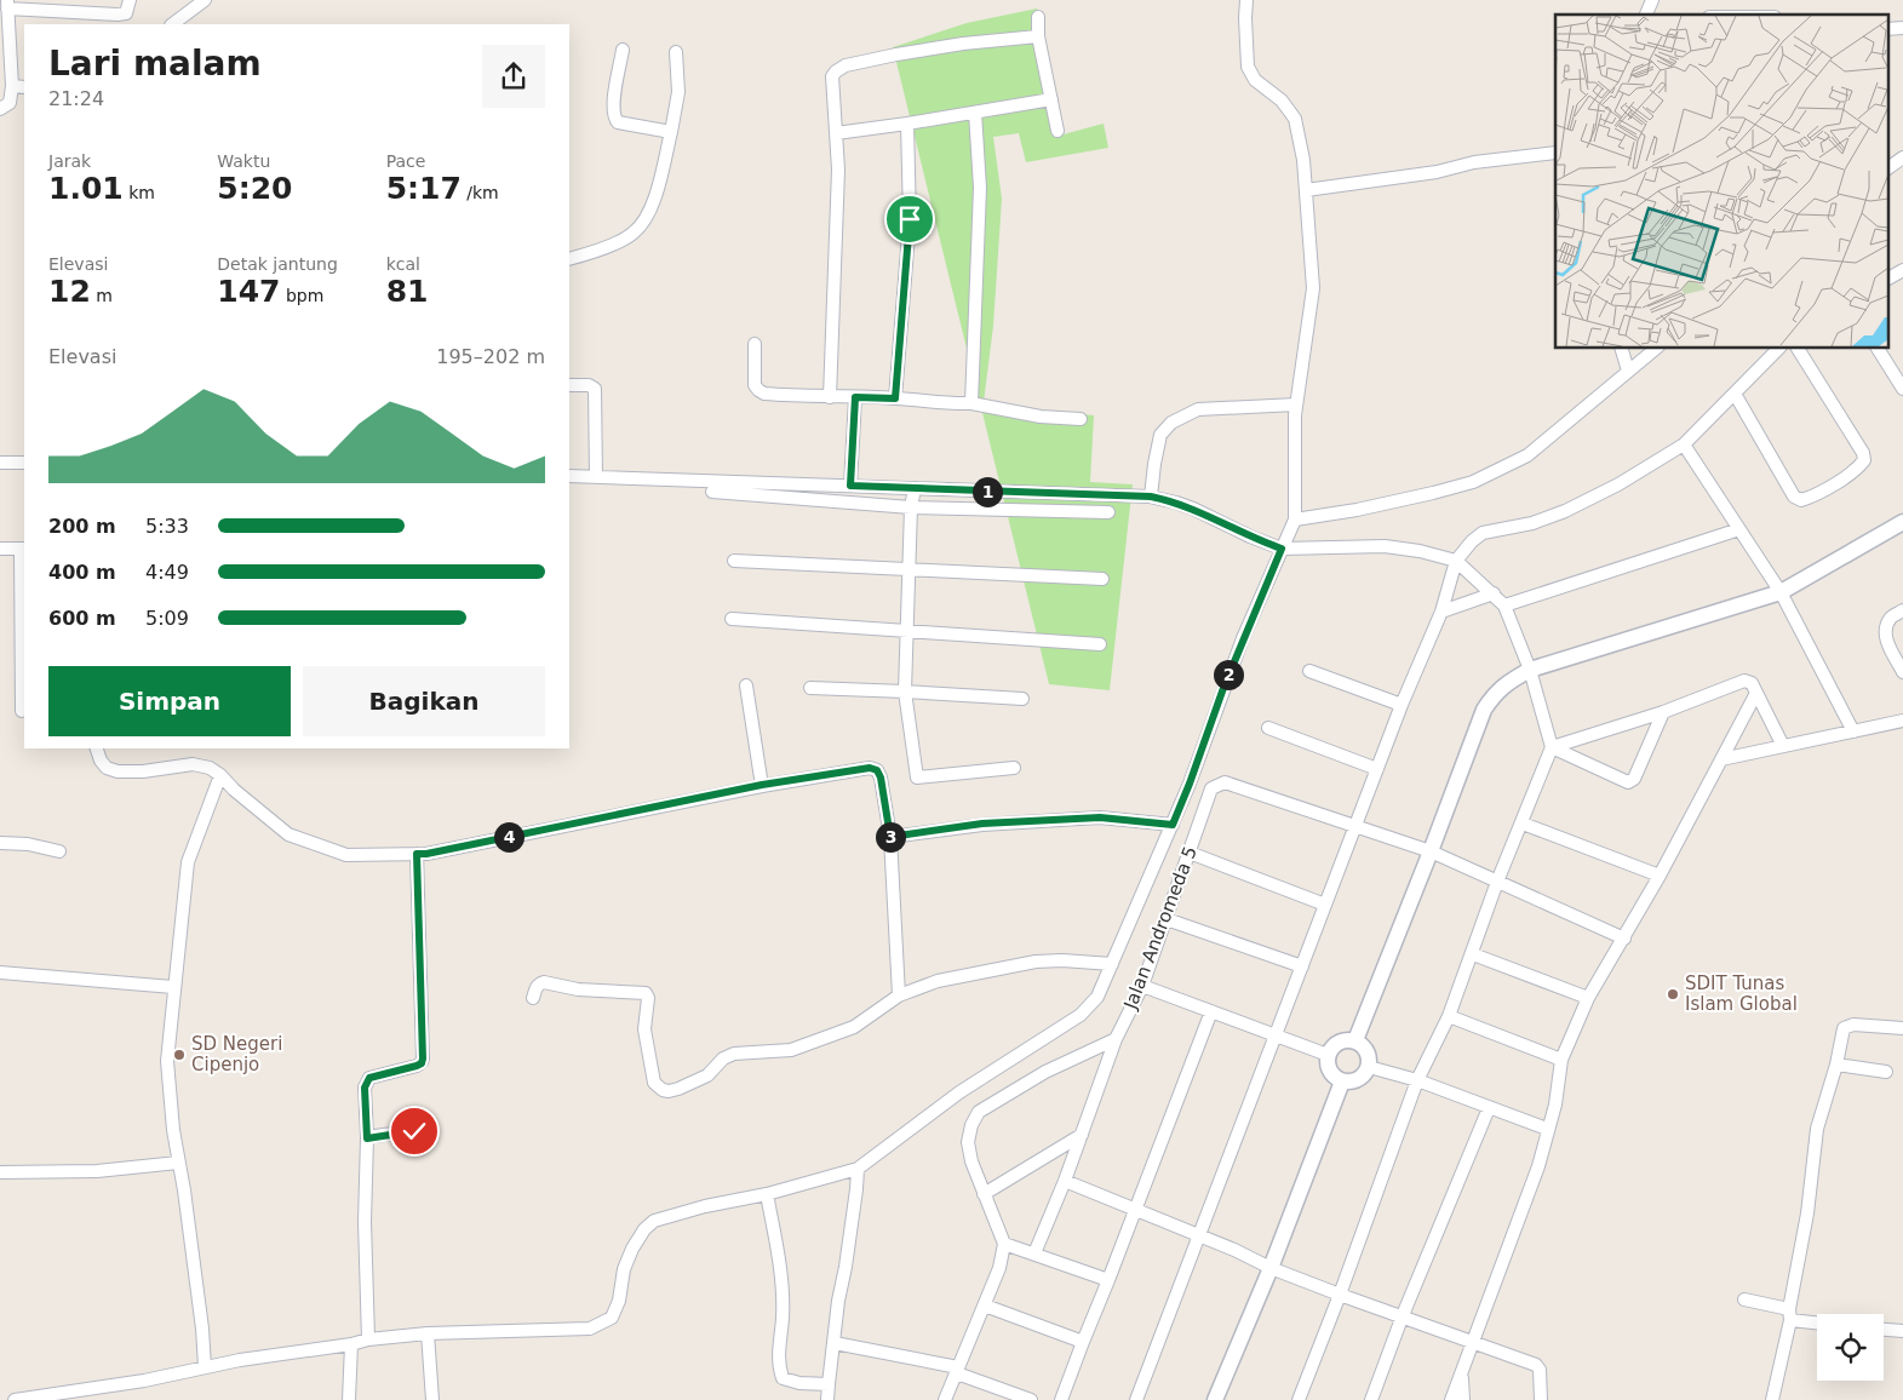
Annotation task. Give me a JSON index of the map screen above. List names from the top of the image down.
{
  "streets": {
    "street": ["Jalan Andromeda 5"]
  },
  "places": ["SDIT Tunas Islam Global", "SD Negeri Cipenjo"],
  "page": {
    "heading": ["Lari malam", "21:24"],
    "stats": [
      ["Jarak", "1.01 km"],
      ["Waktu", "5:20"],
      ["Pace", "5:17 /km"],
      ["Elevasi", "12 m"],
      ["Detak jantung", "147 bpm"],
      ["kcal", "81"]
    ],
    "chart": ["Elevasi", "195–202 m"],
    "pins": [
      "1",
      "2",
      "3",
      "4"
    ],
    "list": [
      {
        "name": "200 m",
        "note": "5:33"
      },
      {
        "name": "400 m",
        "note": "4:49"
      },
      {
        "name": "600 m",
        "note": "5:09"
      }
    ],
    "buttons": ["Simpan", "Bagikan"]
  }
}
